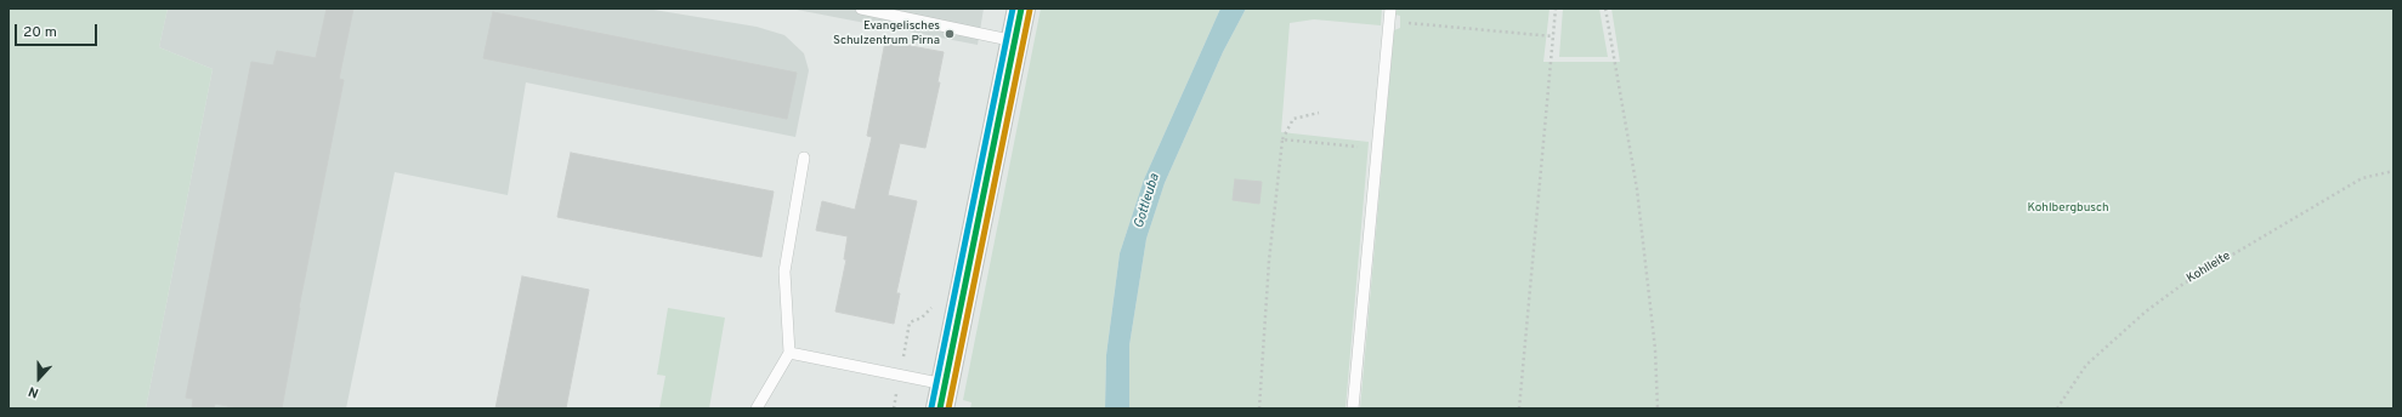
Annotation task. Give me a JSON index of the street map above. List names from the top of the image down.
{
  "streets": {
    "path": ["Kohlleite"]
  },
  "water": ["Gottleuba"],
  "parks": ["Kohlbergbusch"],
  "places": ["Evangelisches Schulzentrum Pirna"],
  "lines": ["transit line N"],
  "scale_bar": "20 m",
  "north": "bottom"
}
